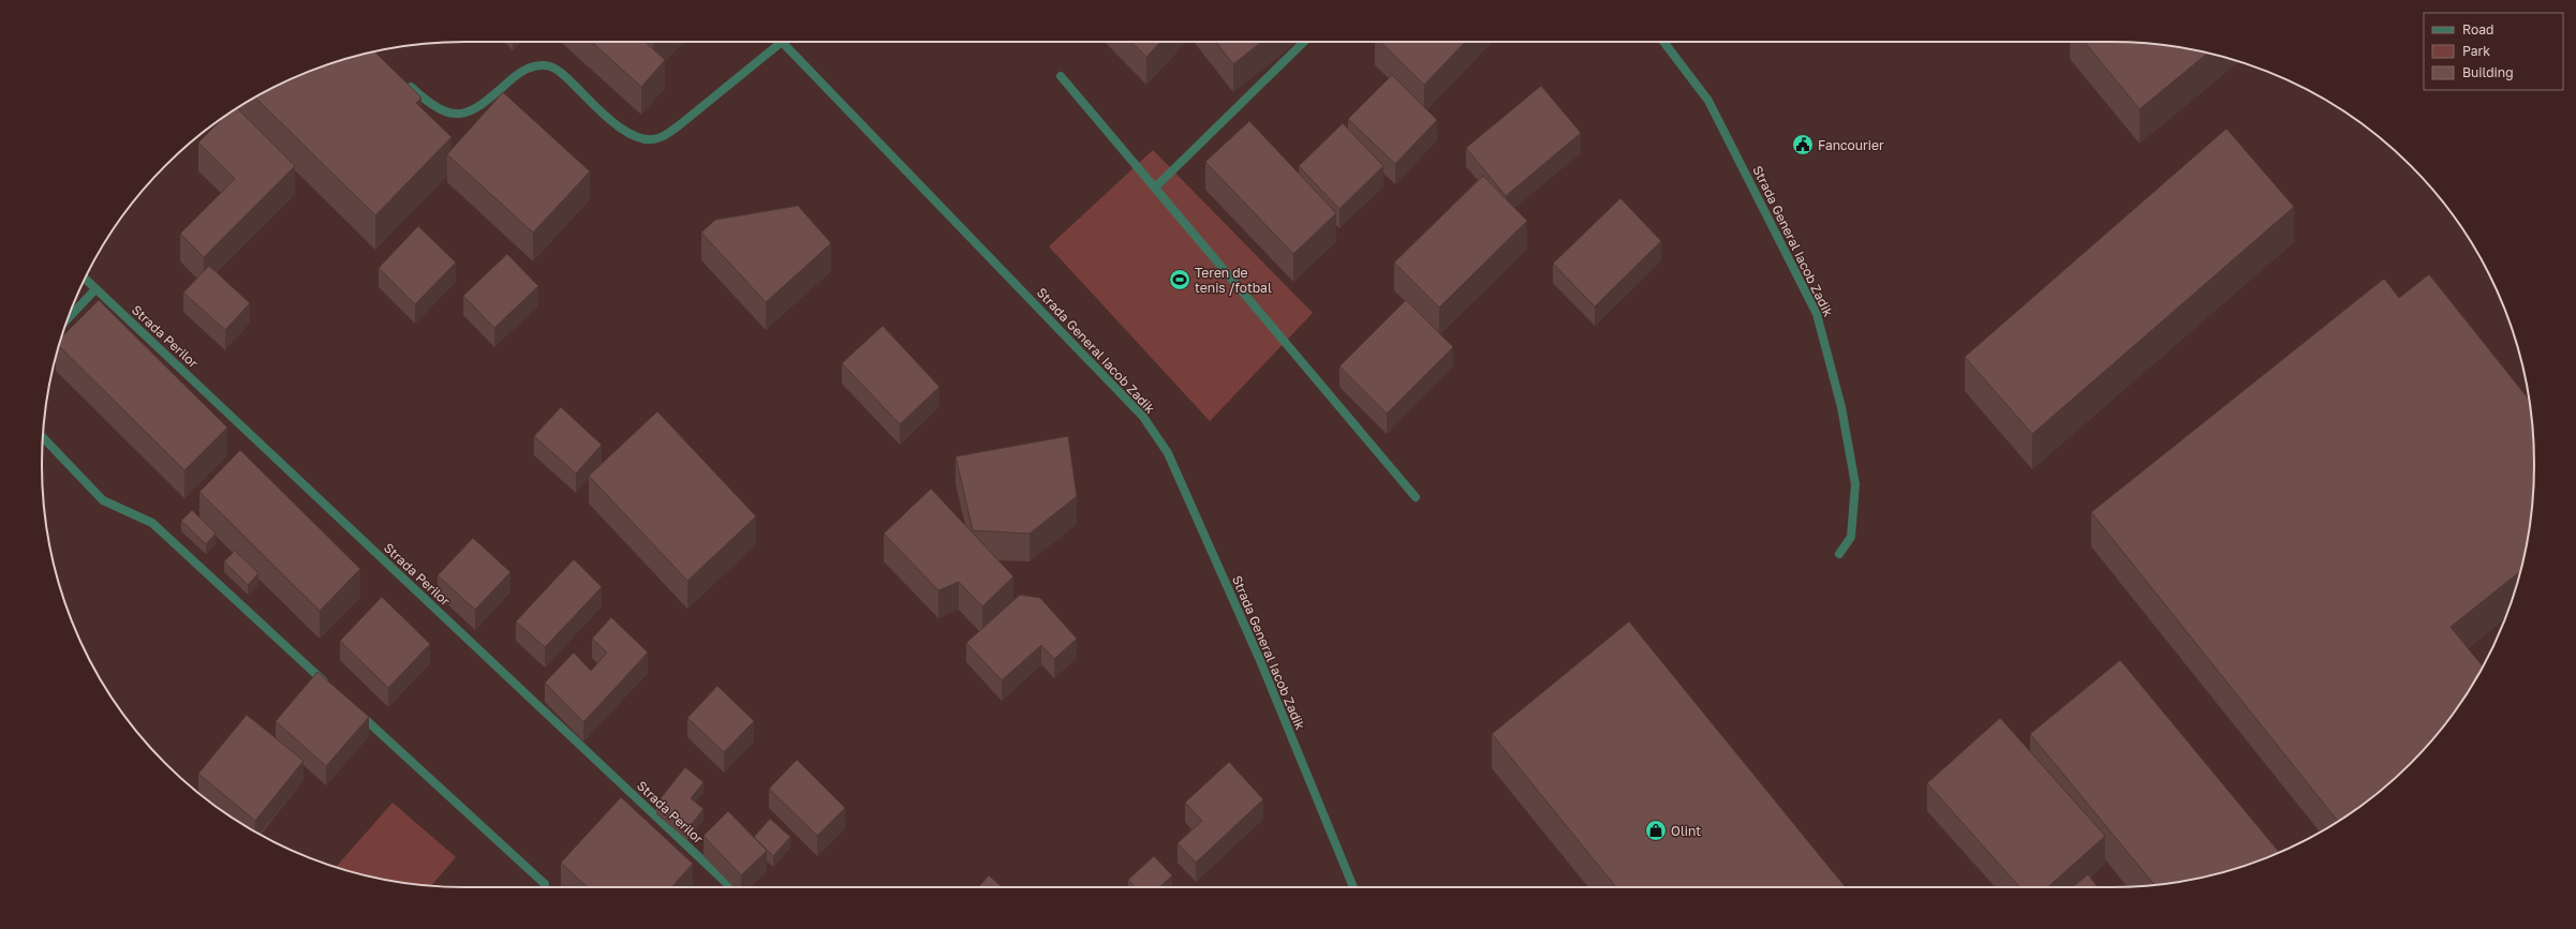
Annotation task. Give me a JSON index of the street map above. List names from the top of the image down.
{
  "streets": {
    "street": ["Strada General Iacob Zadik", "Strada Perilor"]
  },
  "places": {
    "public building": ["Fancourier"],
    "sports": ["Teren de tenis /fotbal"],
    "shop": ["Olint"]
  },
  "legend": ["Road", "Park", "Building"]
}
